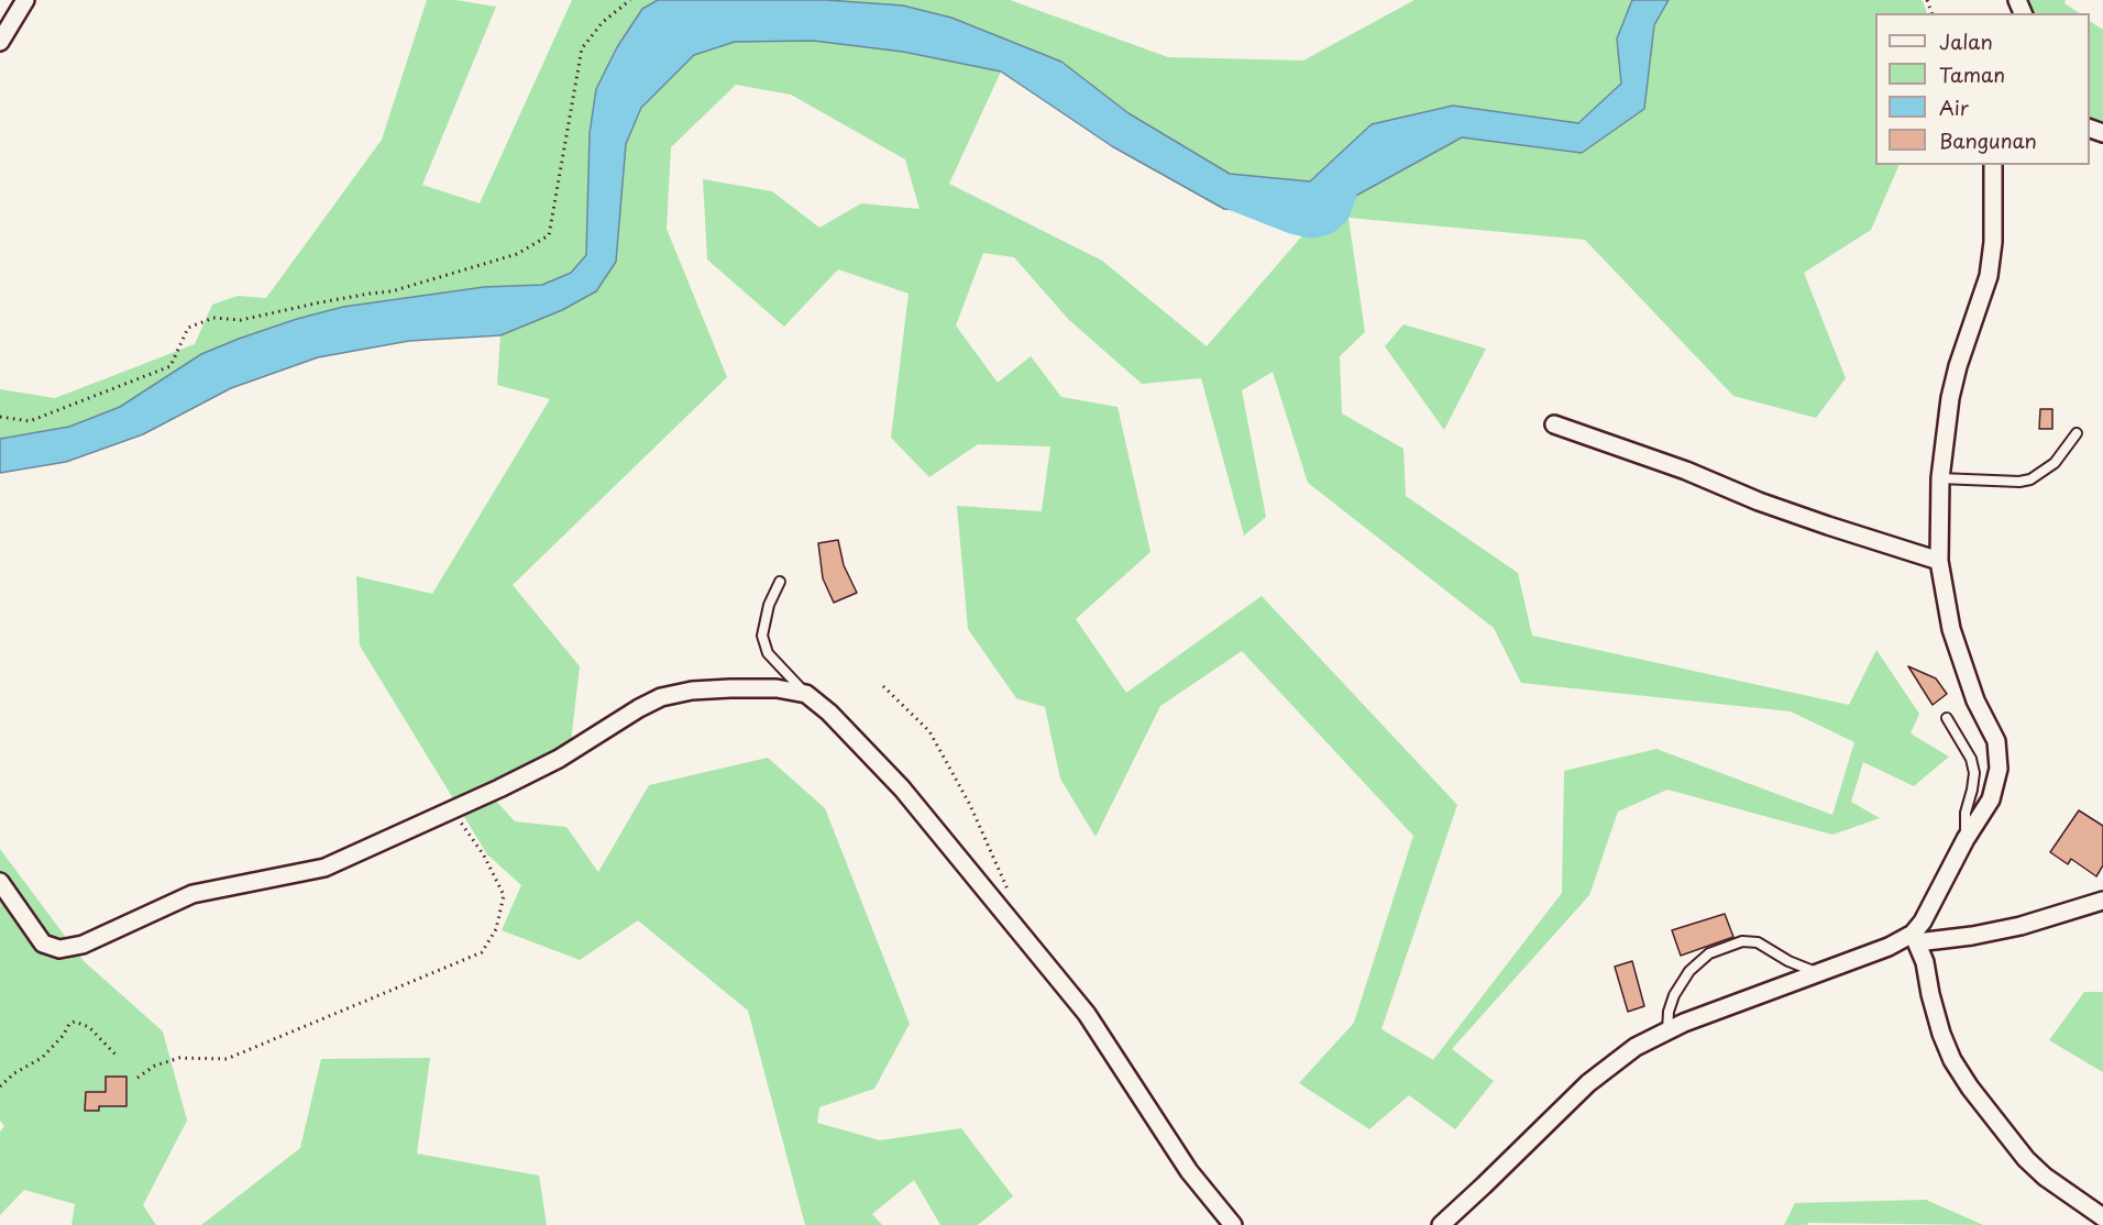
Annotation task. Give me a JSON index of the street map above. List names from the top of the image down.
{
  "legend": [
    "Jalan",
    "Taman",
    "Air",
    "Bangunan"
  ]
}
